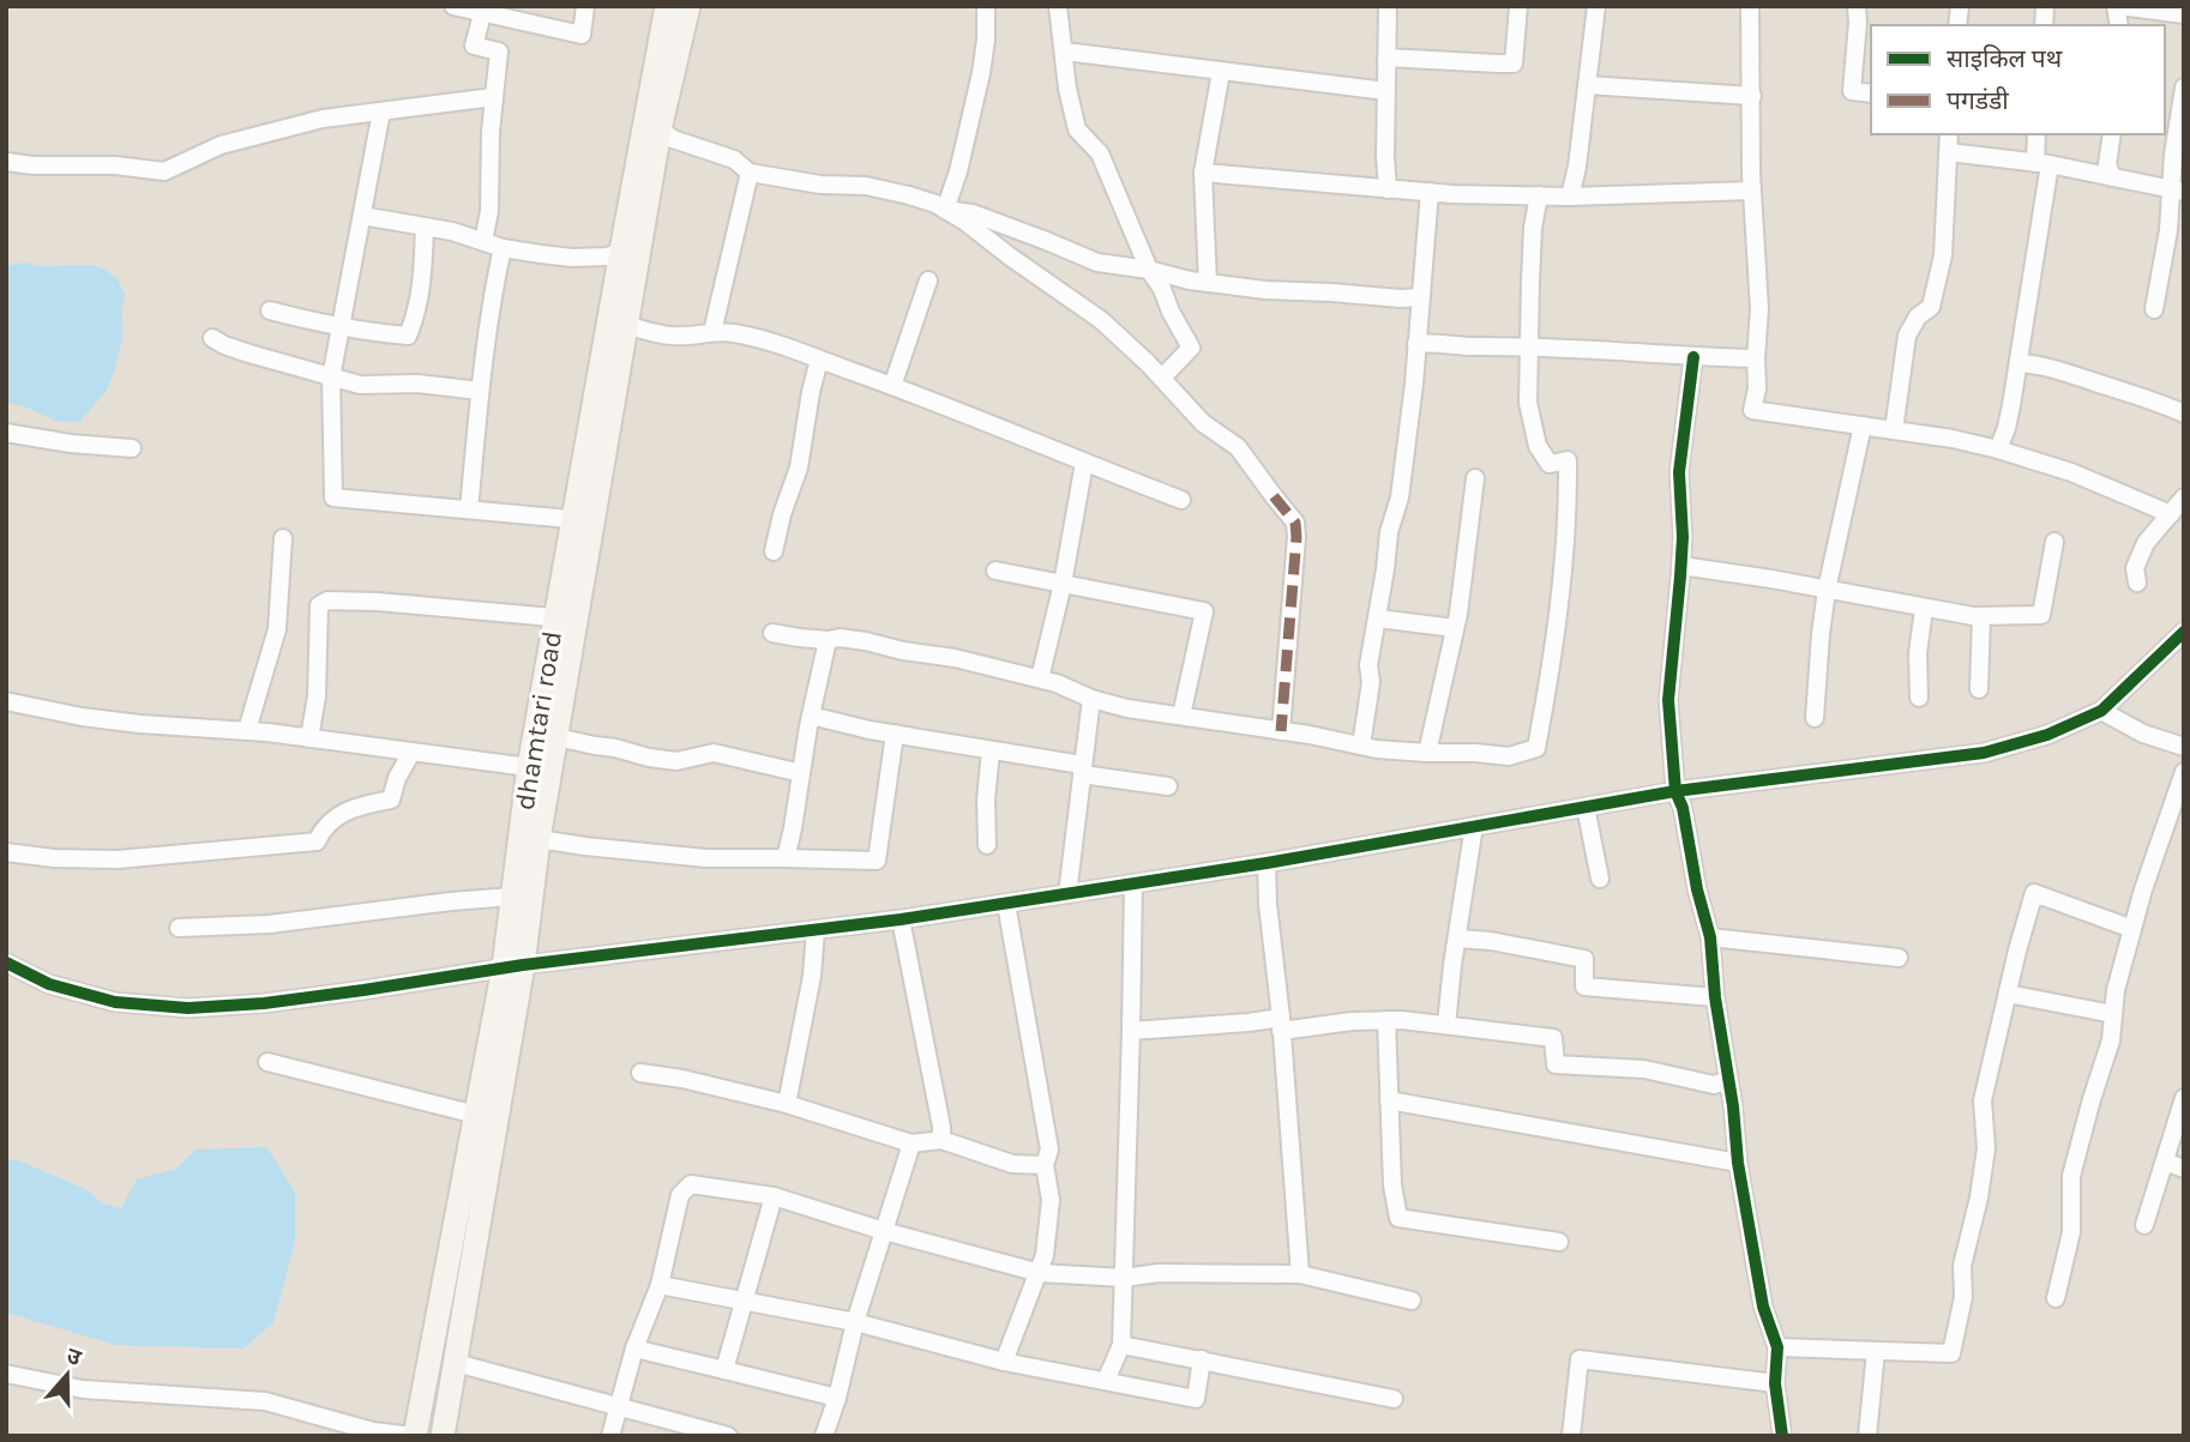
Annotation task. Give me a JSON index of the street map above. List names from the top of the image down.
{
  "streets": {
    "main road": ["dhamtari road"]
  },
  "legend": ["साइकिल पथ", "पगडंडी"],
  "north": "top"
}
